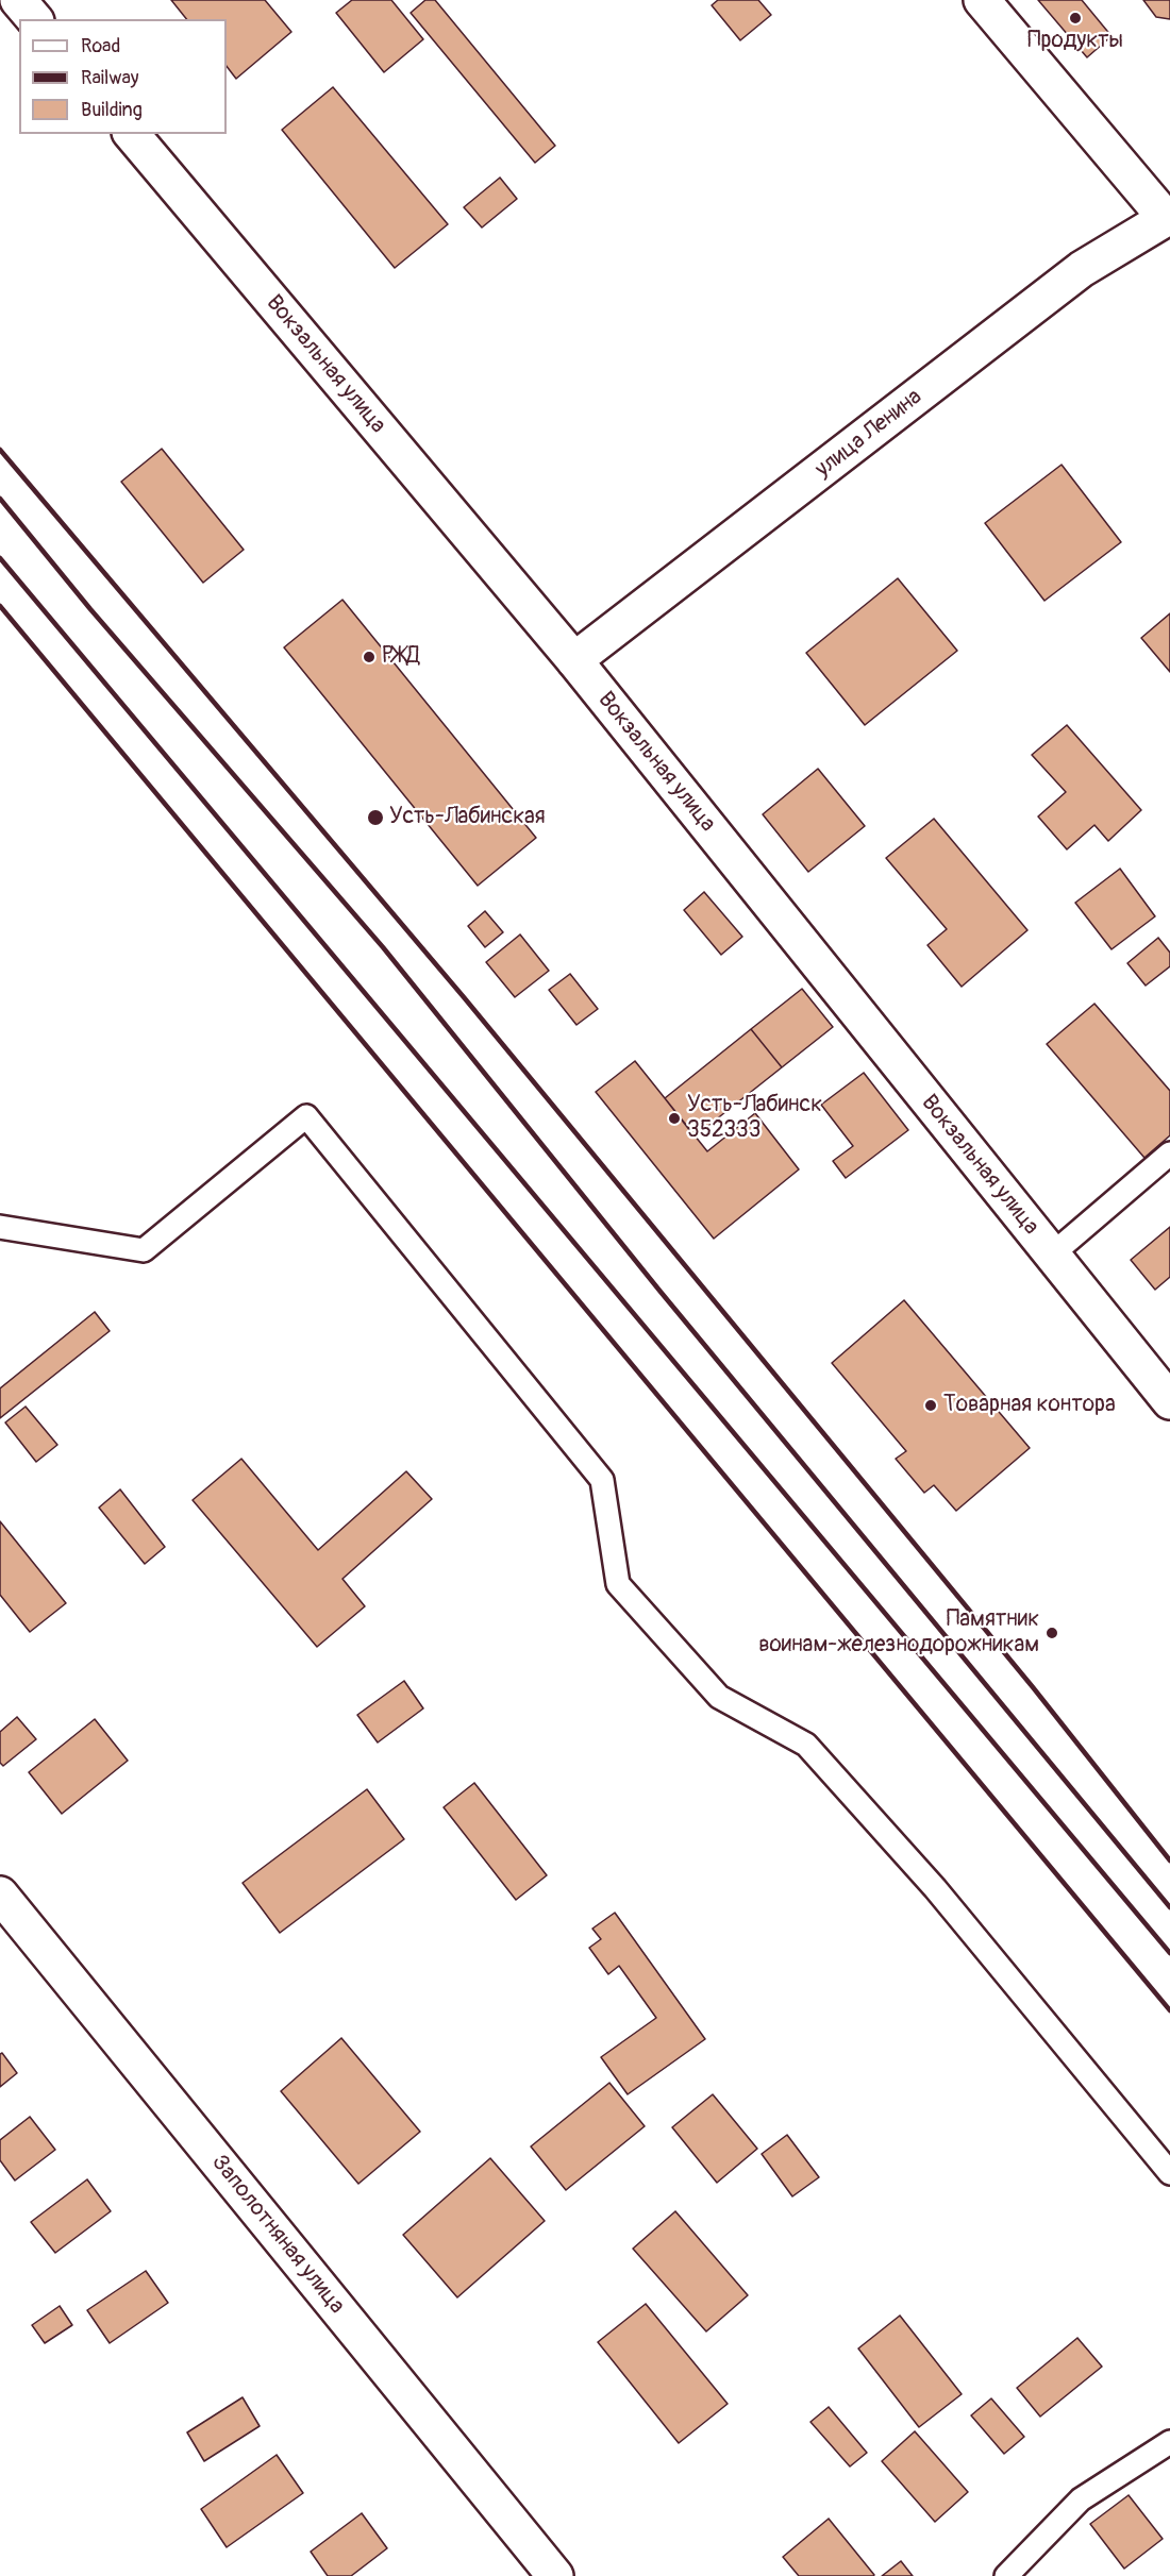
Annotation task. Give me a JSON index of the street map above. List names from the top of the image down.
{
  "streets": {
    "street": ["Вокзальная улица", "улица Ленина", "Заполотняная улица"]
  },
  "crossings": [
    ["Вокзальная улица", "улица Ленина"]
  ],
  "places": [
    "Продукты",
    "РЖД",
    "Усть-Лабинская",
    "Усть-Лабинск 352333",
    "Товарная контора",
    "Памятник воинам-железнодорожникам"
  ],
  "legend": ["Road", "Railway", "Building"]
}
